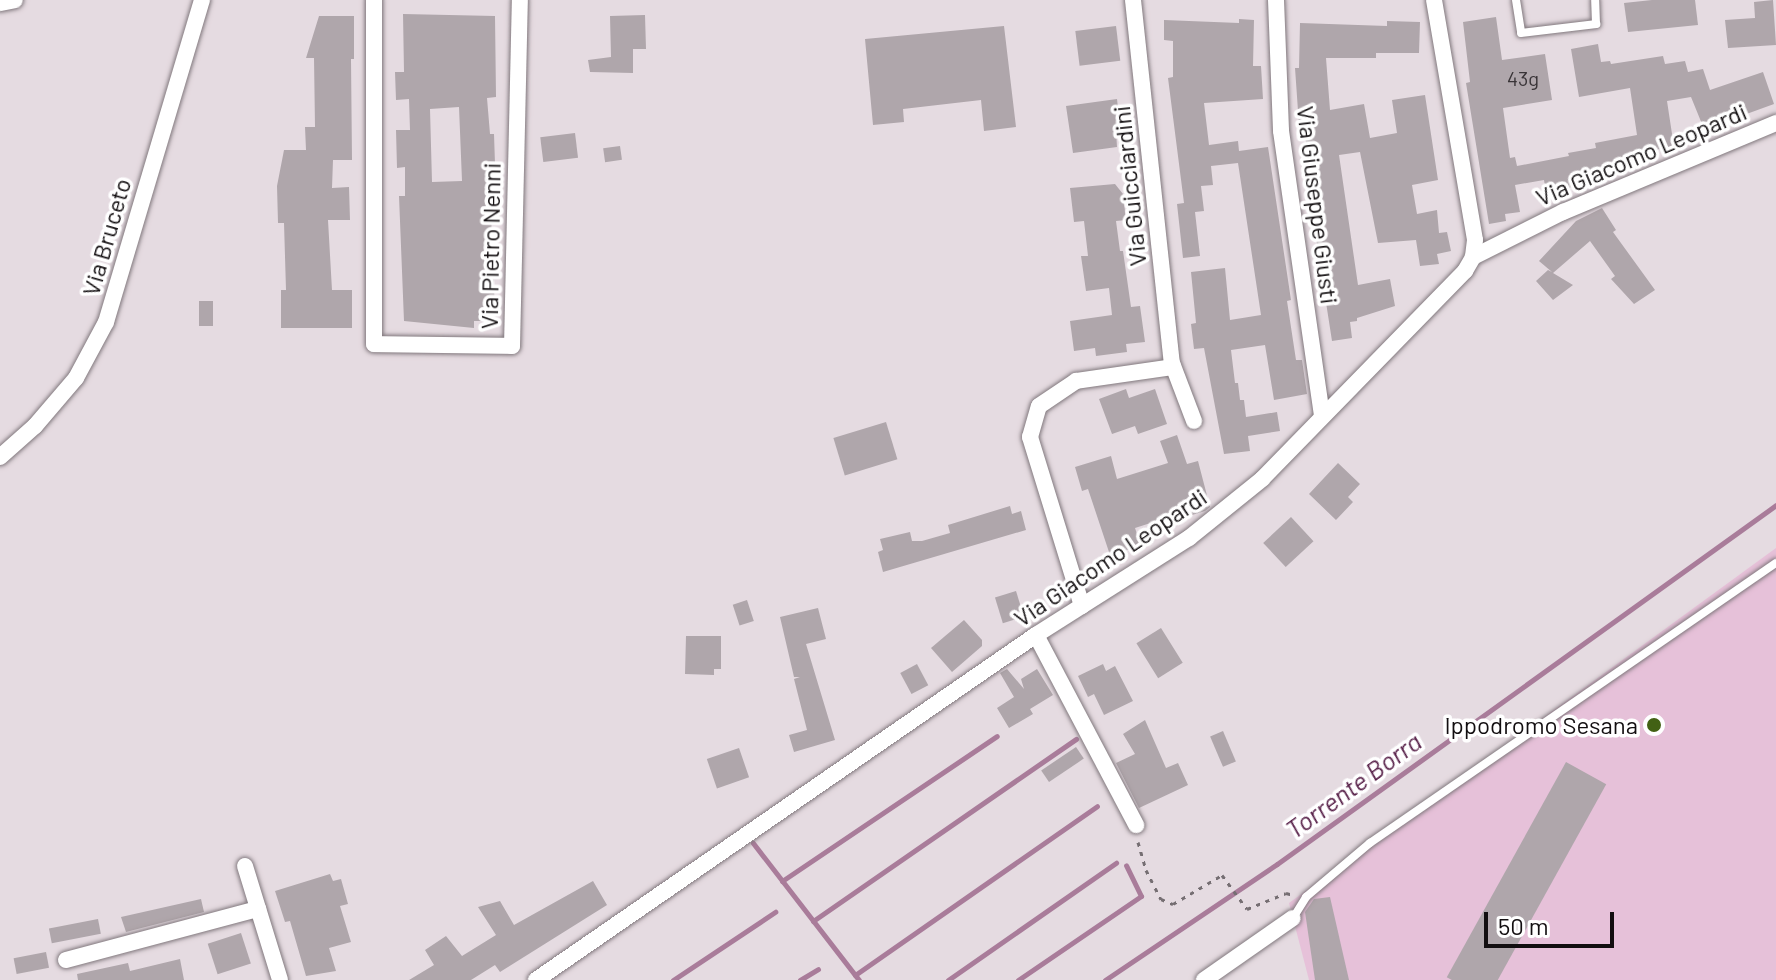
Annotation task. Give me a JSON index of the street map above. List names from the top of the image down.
{
  "streets": {
    "street": [
      "Via Giacomo Leopardi",
      "Via Guicciardini",
      "Via Giuseppe Giusti",
      "Via Bruceto",
      "Via Pietro Nenni"
    ]
  },
  "crossings": [
    ["Via Giacomo Leopardi", "Via Giuseppe Giusti"]
  ],
  "water": ["Torrente Borra"],
  "places": ["Ippodromo Sesana"],
  "house_numbers": ["43g"],
  "scale_bar": "50 m"
}
